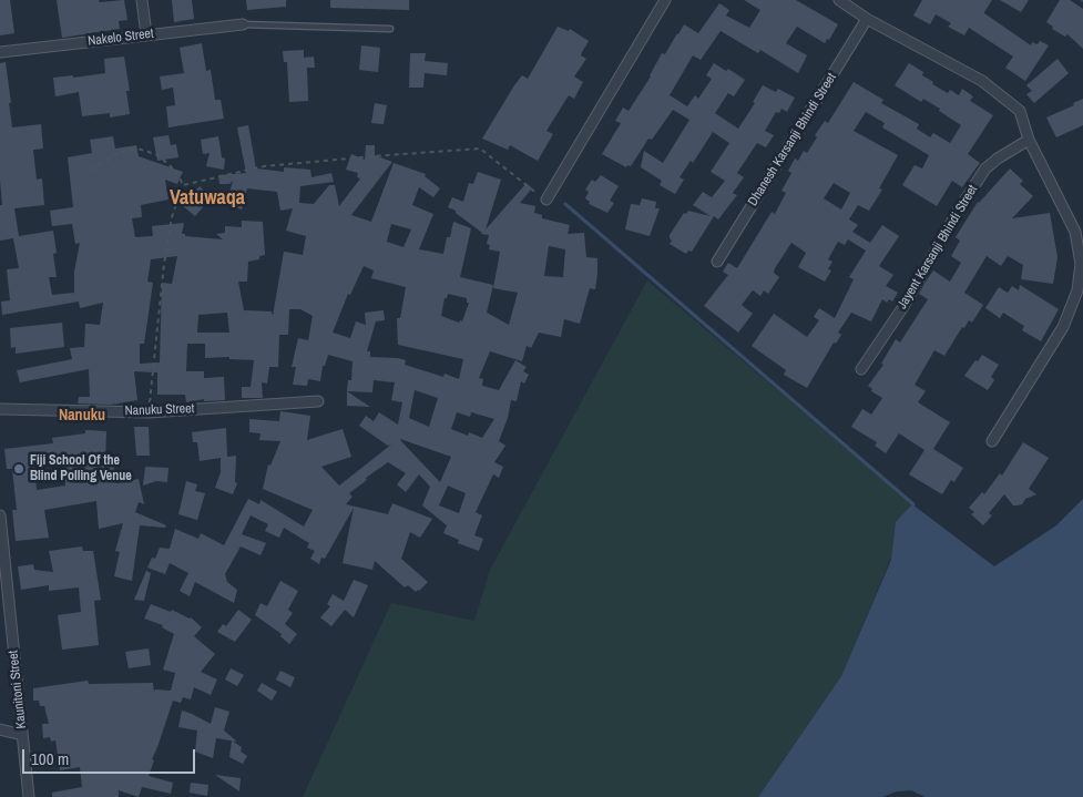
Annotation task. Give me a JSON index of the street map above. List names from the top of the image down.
{
  "streets": {
    "street": [
      "Nakelo Street",
      "Dhanesh Karsanji Bhindi Street",
      "Jayent Karsanji Bhindi Street",
      "Nanuku Street",
      "Kaunitoni Street"
    ]
  },
  "districts": ["Vatuwaqa", "Nanuku"],
  "places": ["Fiji School Of the Blind Polling Venue"],
  "scale_bar": "100 m"
}
